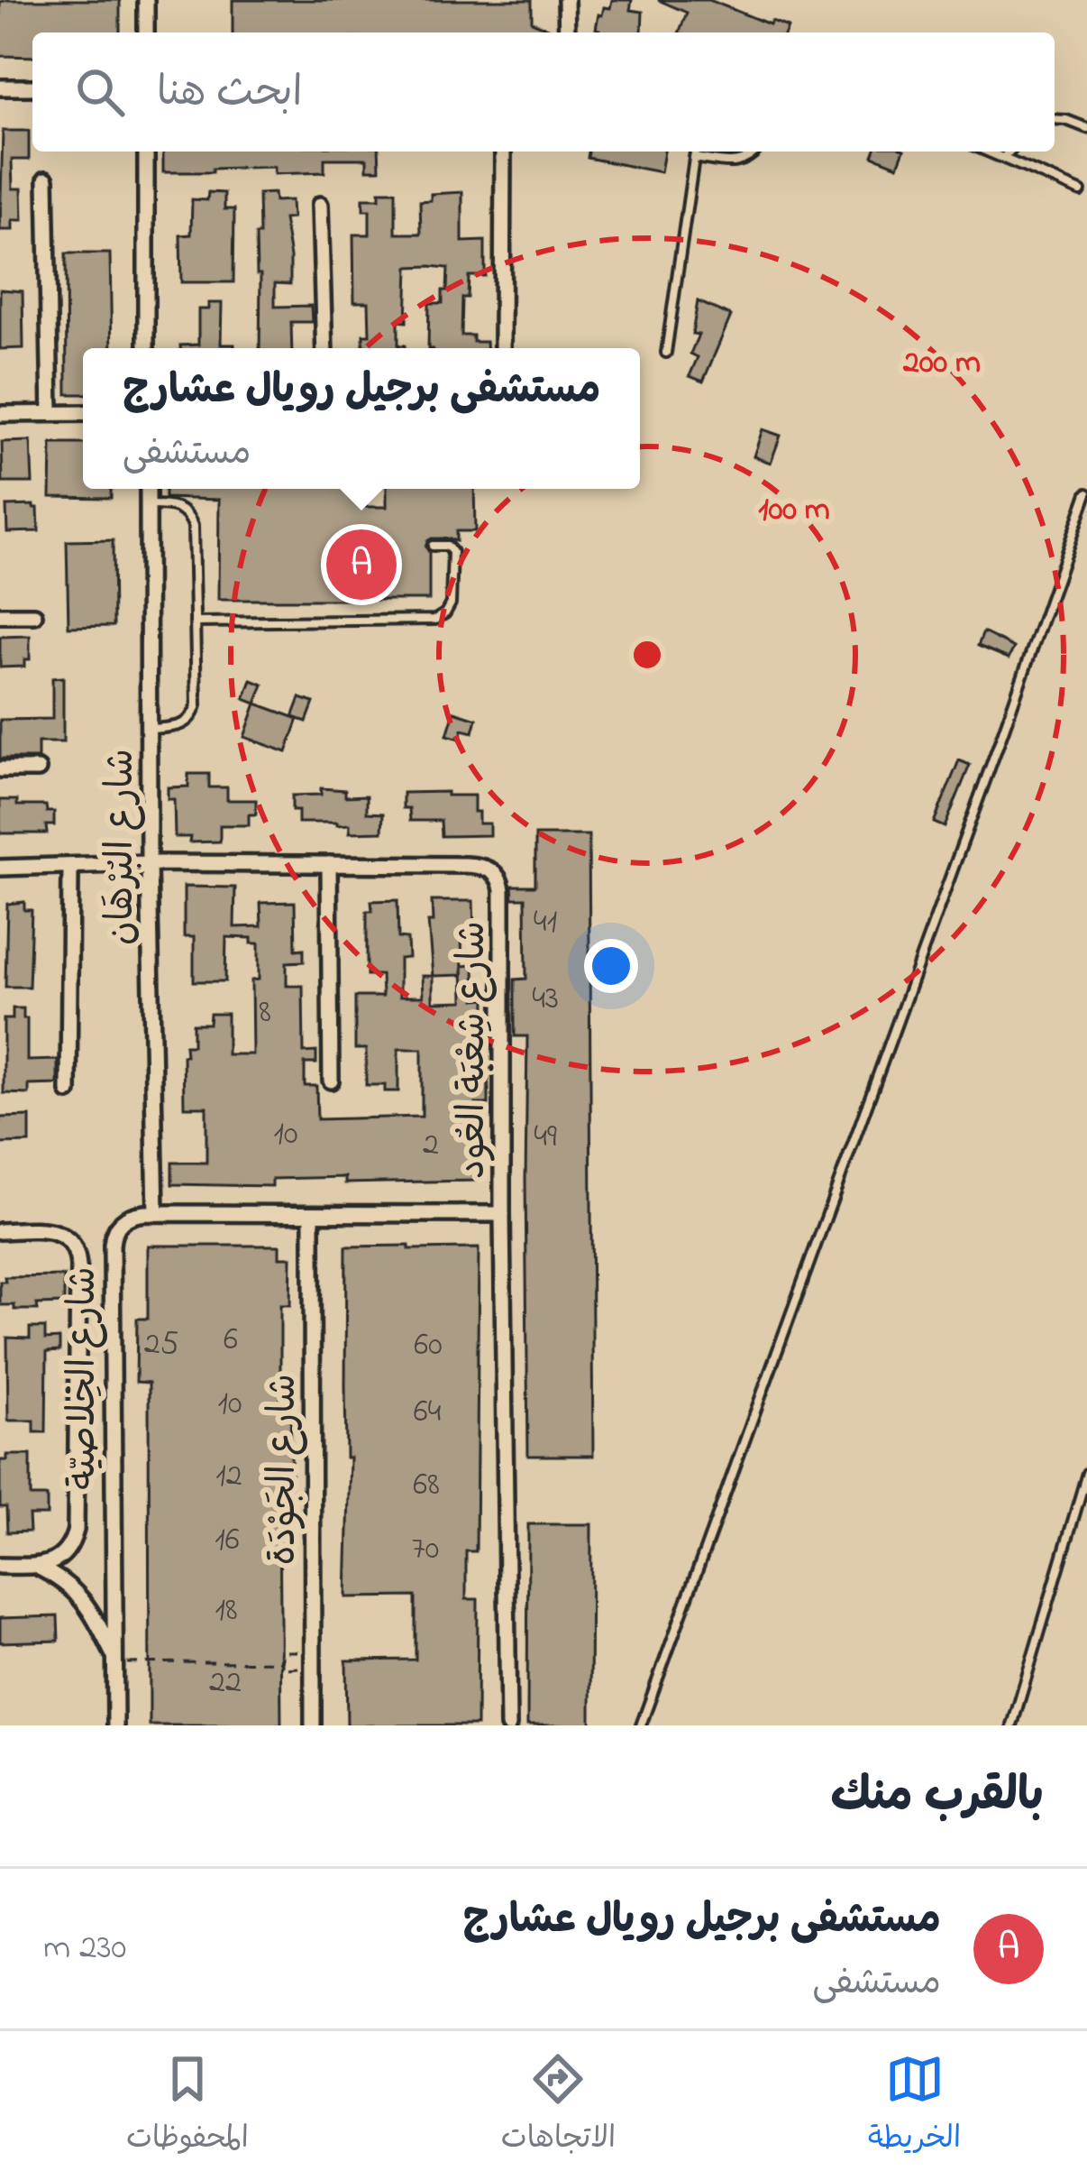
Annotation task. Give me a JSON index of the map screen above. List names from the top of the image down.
{
  "streets": {
    "street": [
      "شارع البُرْهَان",
      "شارع شِعْبَة العُود",
      "شارع الخِلاصيّة",
      "شارع الجَوْدَة"
    ]
  },
  "crossings": [
    ["شارع البُرْهَان", "شارع شِعْبَة العُود"],
    ["شارع البُرْهَان", "شارع الخِلاصيّة"],
    ["شارع شِعْبَة العُود", "شارع الخِلاصيّة"],
    ["شارع الخِلاصيّة", "شارع الجَوْدَة"]
  ],
  "house_numbers": [
    "41",
    "43",
    "8",
    "10",
    "49",
    "2",
    "6",
    "25",
    "60",
    "10",
    "64",
    "12",
    "68",
    "16",
    "70",
    "18",
    "22"
  ],
  "page": {
    "search": "ابحث هنا",
    "popup": ["مستشفى برجيل رويال عشارج", "مستشفى"],
    "pins": "A",
    "heading": "بالقرب منك",
    "list": [
      {
        "mark": "A",
        "name": "مستشفى برجيل رويال عشارج",
        "note": "مستشفى",
        "value": "230 m"
      }
    ],
    "nav": ["الخريطة", "الاتجاهات", "المحفوظات"]
  },
  "rings": ["200 m", "100 m"]
}
